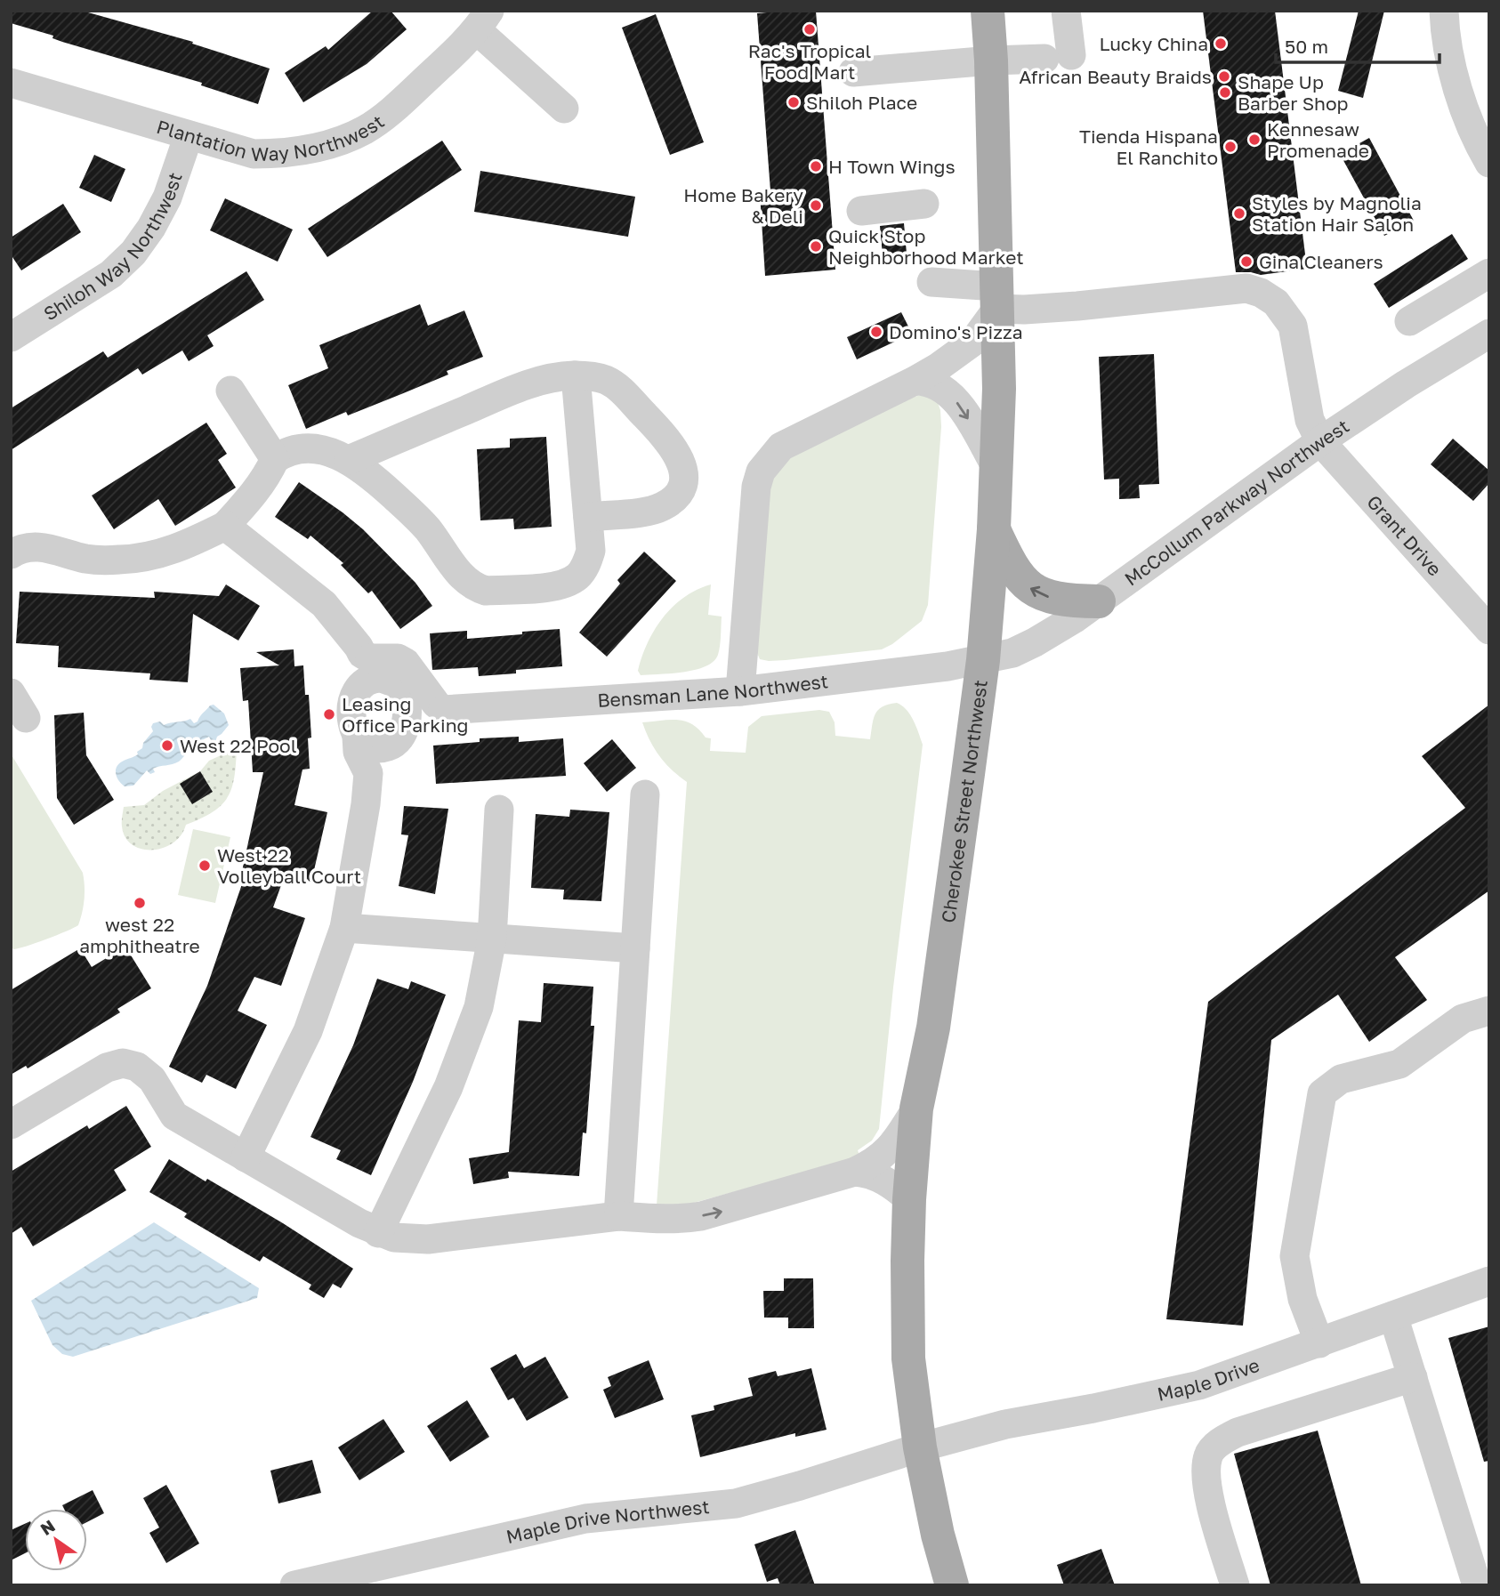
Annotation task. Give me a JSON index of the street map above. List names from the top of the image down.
{
  "streets": {
    "main road": ["Cherokee Street Northwest"],
    "street": [
      "Plantation Way Northwest",
      "Shiloh Way Northwest",
      "McCollum Parkway Northwest",
      "Grant Drive",
      "Bensman Lane Northwest",
      "Maple Drive",
      "Maple Drive Northwest"
    ]
  },
  "crossings": [
    ["Plantation Way Northwest", "Shiloh Way Northwest"],
    ["McCollum Parkway Northwest", "Grant Drive"],
    ["McCollum Parkway Northwest", "Bensman Lane Northwest"],
    ["McCollum Parkway Northwest", "Cherokee Street Northwest"],
    ["Grant Drive", "Cherokee Street Northwest"],
    ["Bensman Lane Northwest", "Cherokee Street Northwest"],
    ["Cherokee Street Northwest", "Maple Drive"],
    ["Cherokee Street Northwest", "Maple Drive Northwest"],
    ["Maple Drive", "Maple Drive Northwest"]
  ],
  "places": [
    "Rac's Tropical Food Mart",
    "Lucky China",
    "African Beauty Braids",
    "Shape Up Barber Shop",
    "Shiloh Place",
    "Kennesaw Promenade",
    "Tienda Hispana El Ranchito",
    "H Town Wings",
    "Home Bakery & Deli",
    "Styles by Magnolia Station Hair Salon",
    "Quick Stop Neighborhood Market",
    "Gina Cleaners",
    "Domino's Pizza",
    "Leasing Office Parking",
    "West 22 Pool",
    "West 22 Volleyball Court",
    "west 22 amphitheatre"
  ],
  "scale_bar": "50 m",
  "north": "top left"
}
